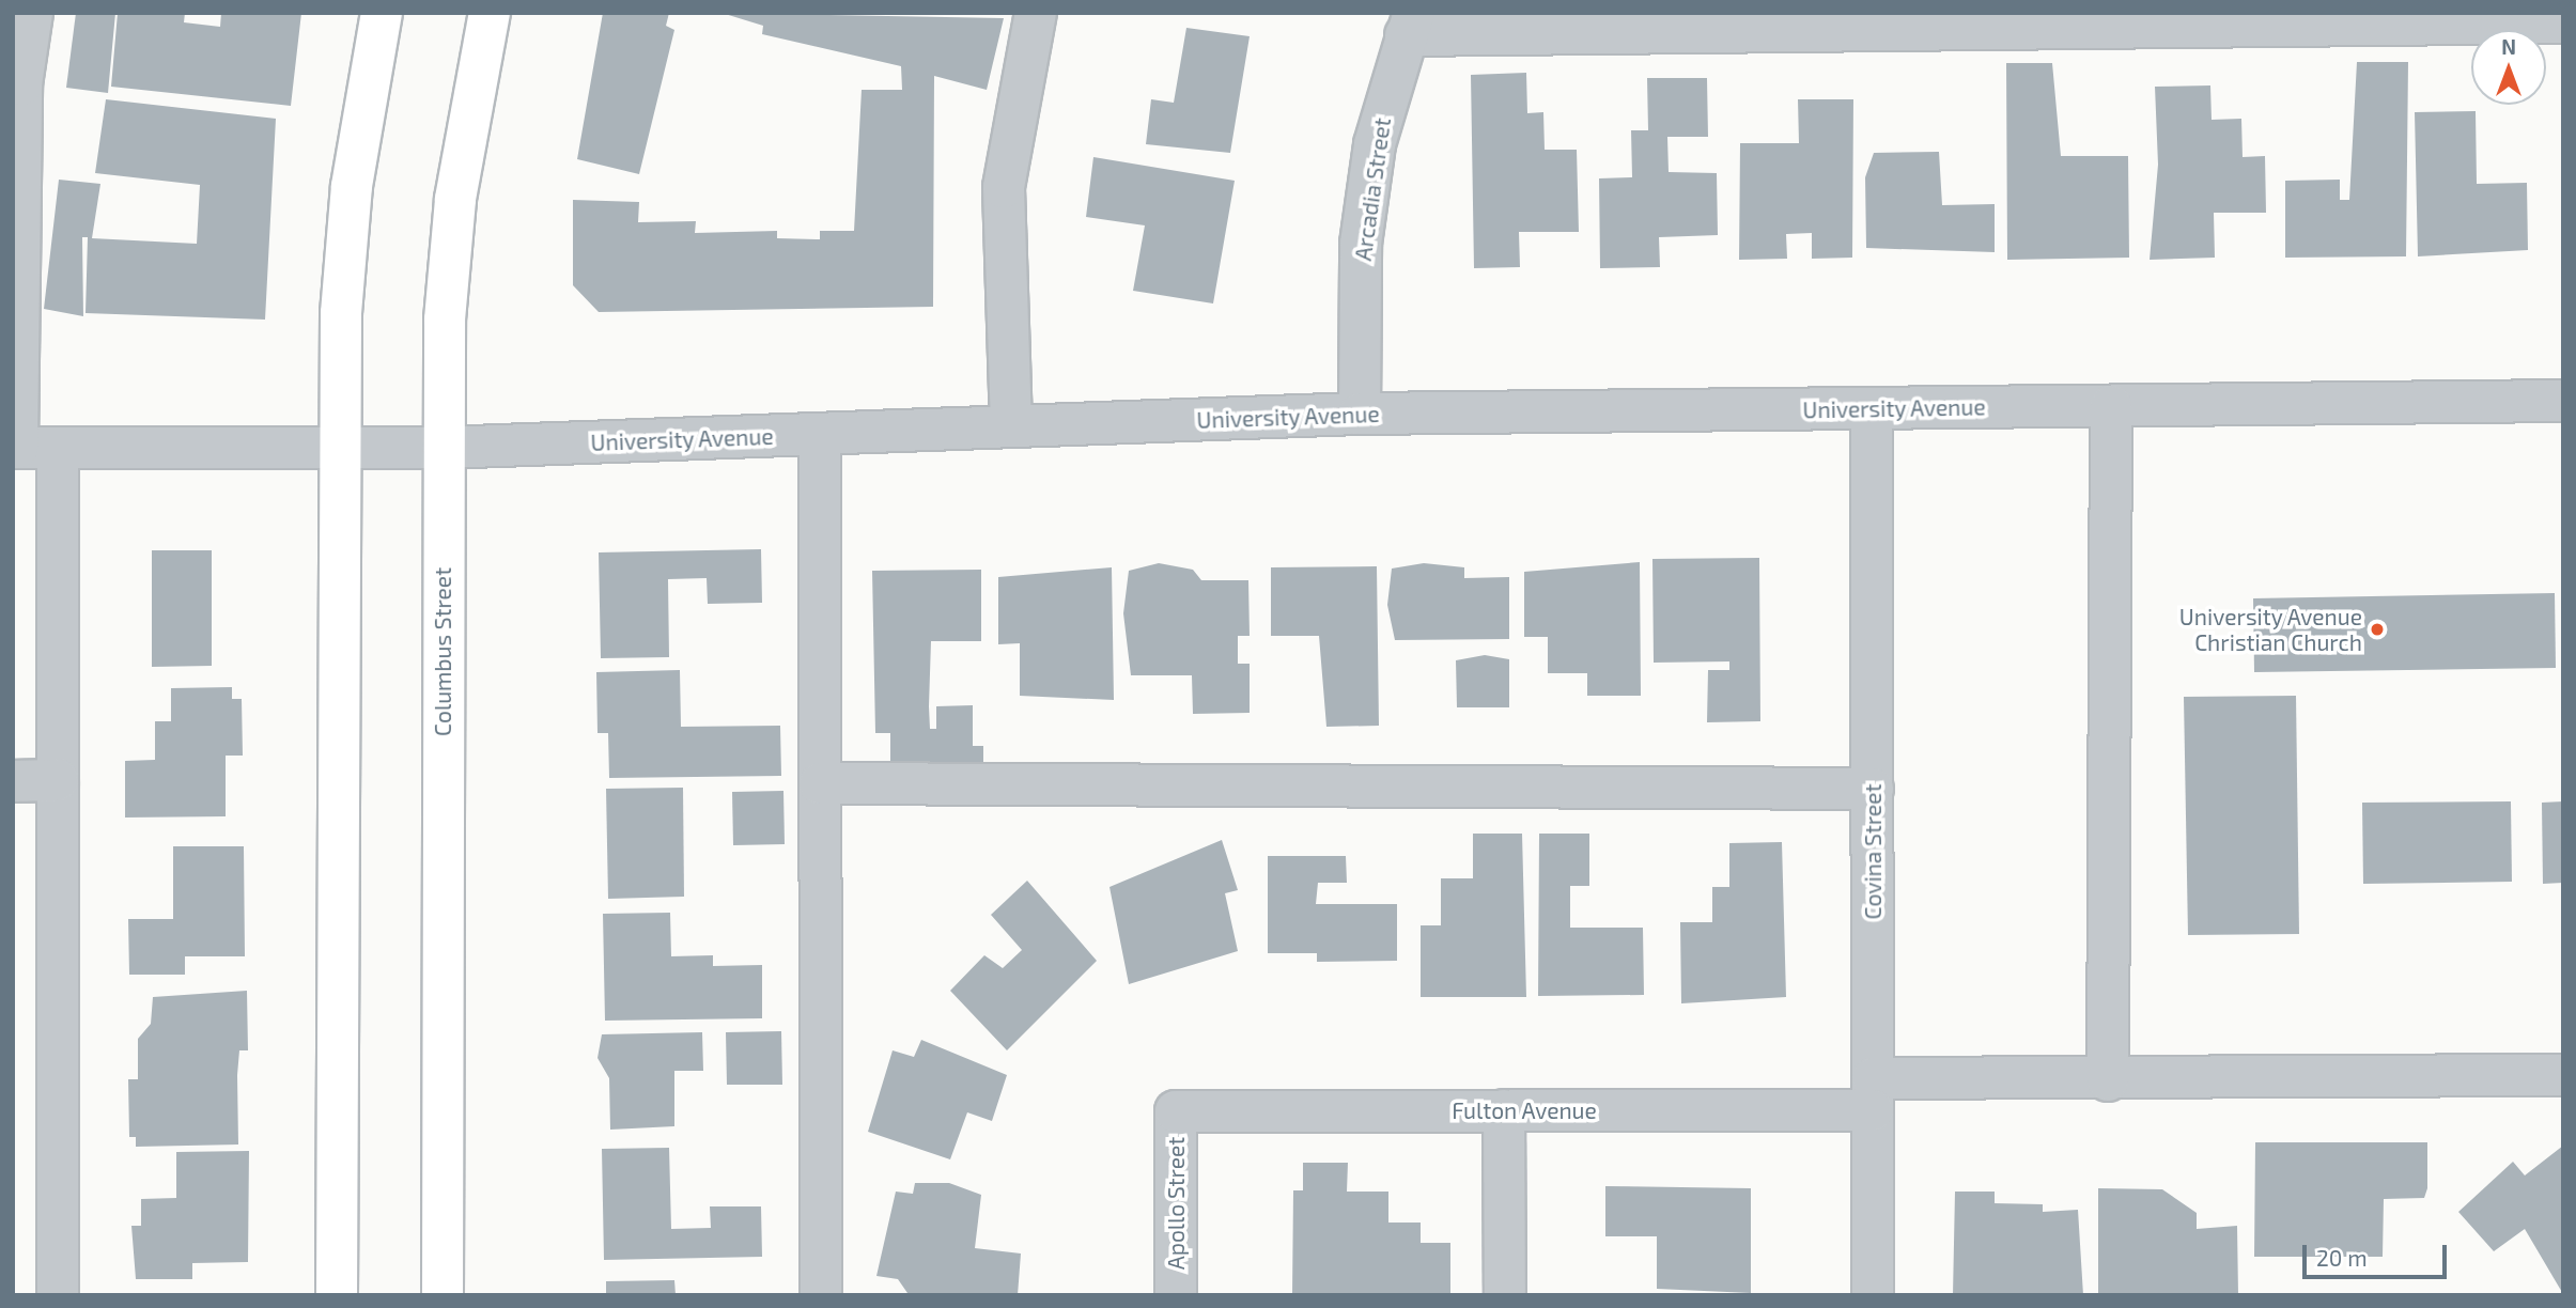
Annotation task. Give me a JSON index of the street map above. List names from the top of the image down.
{
  "streets": {
    "main road": ["Columbus Street"],
    "street": [
      "Arcadia Street",
      "University Avenue",
      "Covina Street",
      "Fulton Avenue",
      "Apollo Street"
    ]
  },
  "crossings": [
    ["Arcadia Street", "University Avenue"],
    ["University Avenue", "Columbus Street"],
    ["University Avenue", "Covina Street"],
    ["Covina Street", "Fulton Avenue"],
    ["Fulton Avenue", "Apollo Street"]
  ],
  "places": ["University Avenue Christian Church"],
  "scale_bar": "20 m",
  "north": "top"
}
